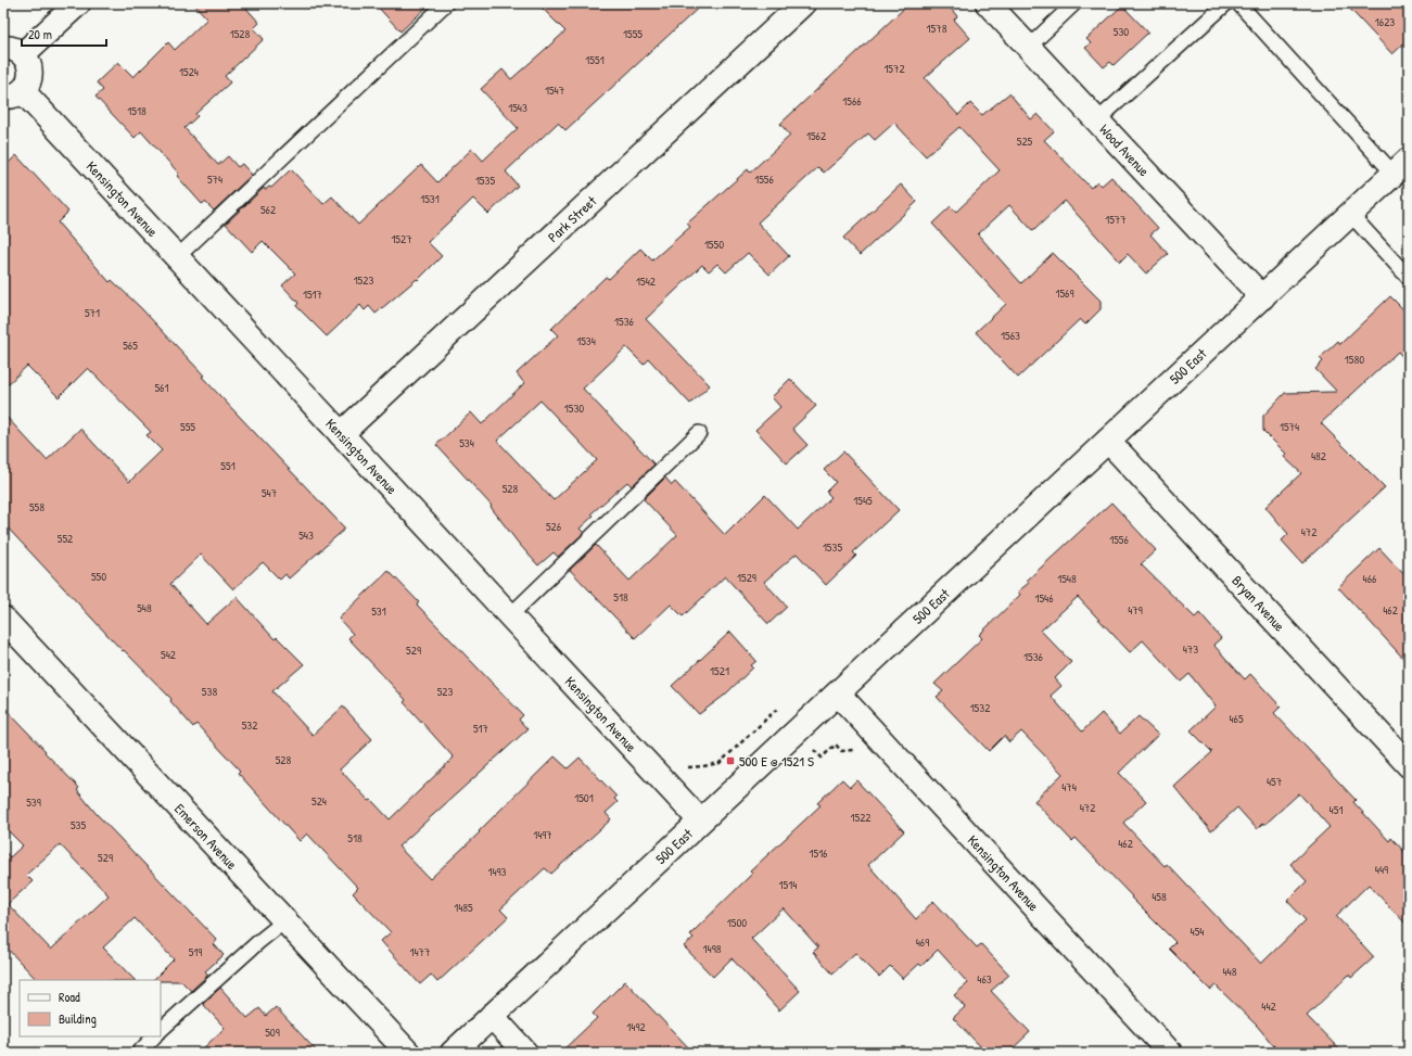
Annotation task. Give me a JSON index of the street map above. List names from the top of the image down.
{
  "streets": {
    "street": [
      "Wood Avenue",
      "Kensington Avenue",
      "Park Street",
      "500 East",
      "Bryan Avenue",
      "Emerson Avenue"
    ]
  },
  "crossings": [
    ["Wood Avenue", "500 East"],
    ["Kensington Avenue", "Park Street"],
    ["Kensington Avenue", "500 East"],
    ["500 East", "Bryan Avenue"]
  ],
  "places": {
    "transit": ["500 E @ 1521 S"]
  },
  "house_numbers": [
    "1623",
    "1578",
    "530",
    "1528",
    "1555",
    "1551",
    "1572",
    "1524",
    "1547",
    "1566",
    "1543",
    "1518",
    "1562",
    "525",
    "574",
    "1556",
    "1535",
    "1531",
    "562",
    "1577",
    "1527",
    "1550",
    "1523",
    "1542",
    "1569",
    "1517",
    "571",
    "1536",
    "1563",
    "1534",
    "565",
    "1580",
    "561",
    "1530",
    "555",
    "1574",
    "534",
    "482",
    "551",
    "528",
    "547",
    "1545",
    "558",
    "526",
    "472",
    "543",
    "552",
    "1556",
    "1535",
    "550",
    "1529",
    "1548",
    "466",
    "518",
    "1546",
    "548",
    "479",
    "462",
    "531",
    "473",
    "529",
    "542",
    "1536",
    "1521",
    "538",
    "523",
    "1532",
    "465",
    "532",
    "517",
    "528",
    "457",
    "474",
    "1501",
    "524",
    "539",
    "472",
    "451",
    "1522",
    "535",
    "1497",
    "518",
    "462",
    "1516",
    "529",
    "449",
    "1493",
    "1514",
    "458",
    "1485",
    "1500",
    "454",
    "469",
    "1498",
    "519",
    "1477",
    "448",
    "463",
    "442",
    "1492",
    "509"
  ],
  "legend": ["Road", "Building"],
  "scale_bar": "20 m"
}
